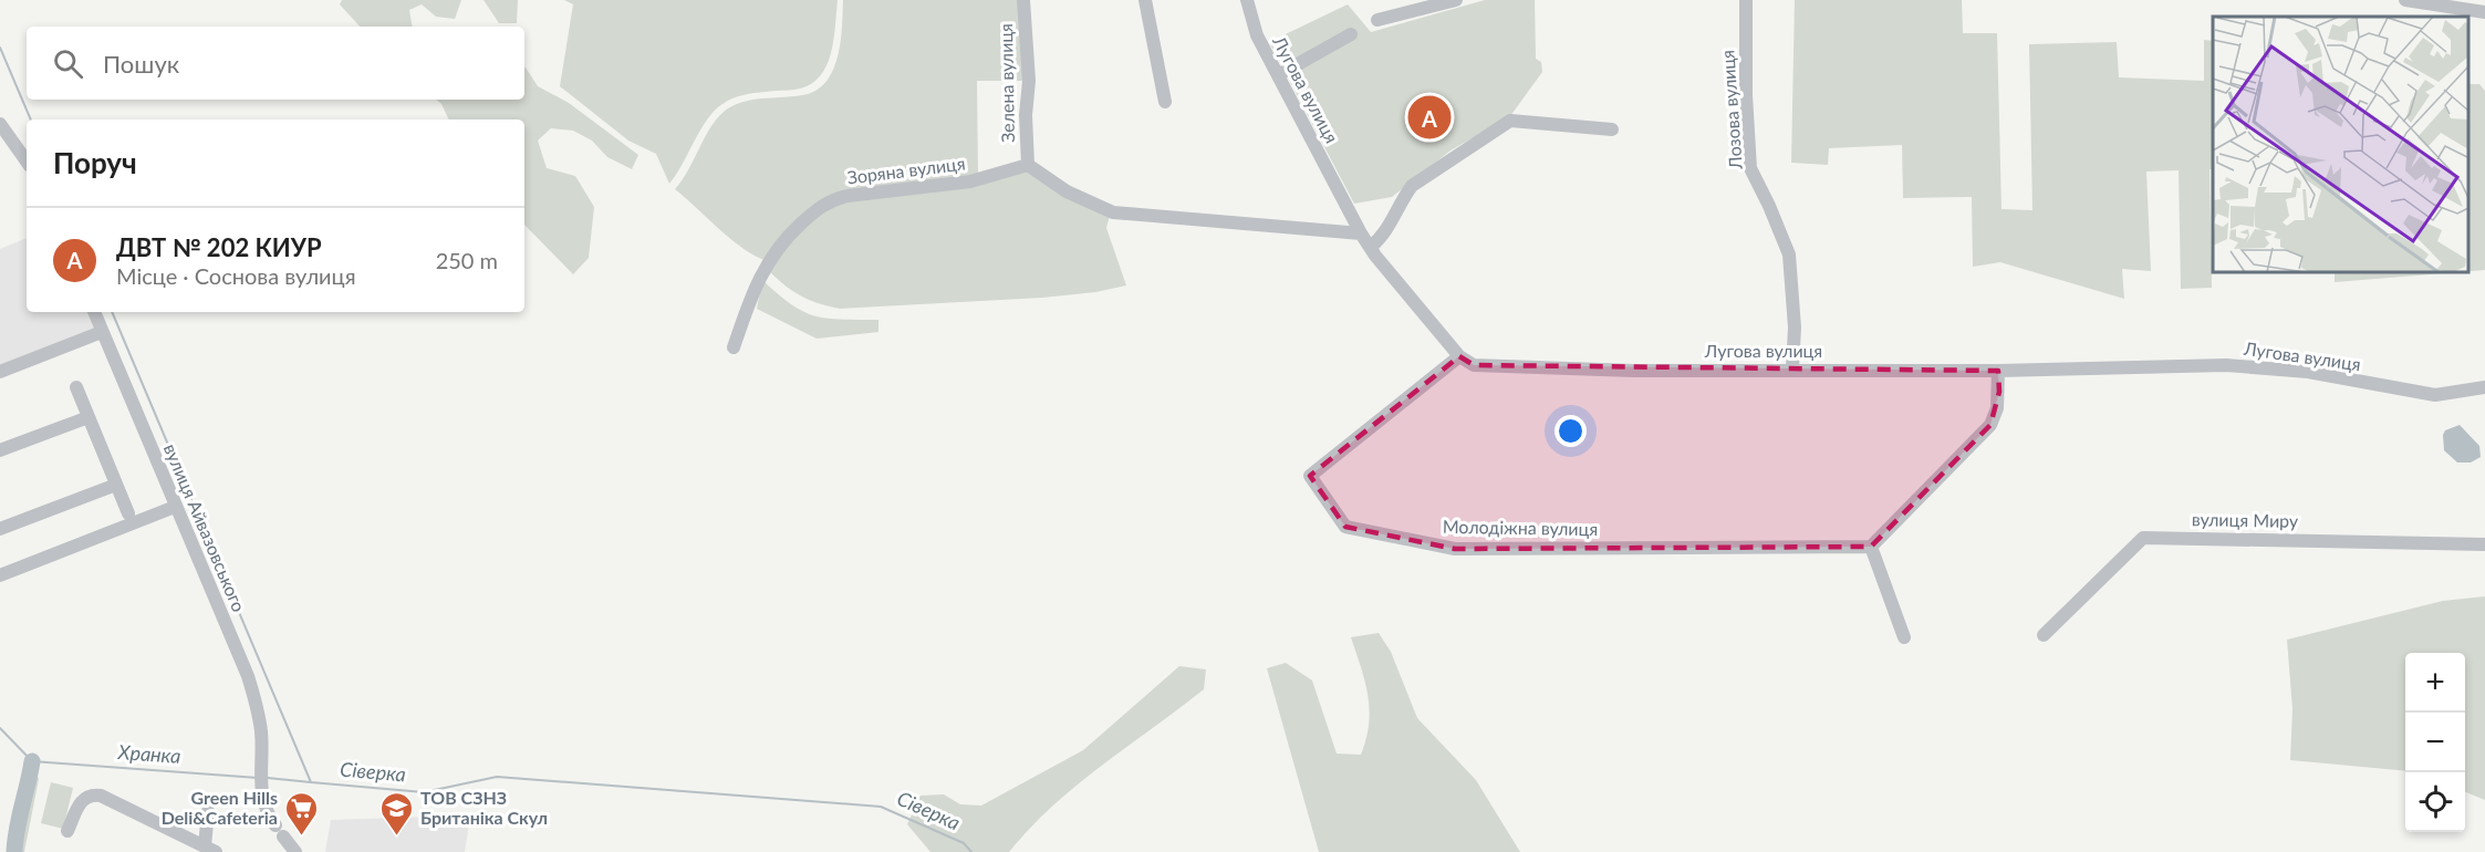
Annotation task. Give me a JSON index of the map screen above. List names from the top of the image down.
{
  "streets": {
    "street": [
      "Зелена вулиця",
      "Лугова вулиця",
      "Лозова вулиця",
      "Зоряна вулиця",
      "вулиця Миру",
      "вулиця Айвазовського",
      "Молодіжна вулиця"
    ]
  },
  "crossings": [
    ["Зелена вулиця", "Зоряна вулиця"],
    ["Лугова вулиця", "Лозова вулиця"],
    ["Лугова вулиця", "Молодіжна вулиця"]
  ],
  "water": ["Хранка", "Сіверка"],
  "places": {
    "supermarket": ["Green Hills Deli&Cafeteria"],
    "school or university": ["ТОВ СЗНЗ Британіка Скул"]
  },
  "page": {
    "search": "Пошук",
    "pins": "A",
    "heading": "Поруч",
    "list": [
      {
        "mark": "A",
        "name": "ДВТ № 202 КИУР",
        "note": "Місце · Соснова вулиця",
        "value": "250 m"
      }
    ],
    "map_buttons": ["+", "−"]
  }
}
